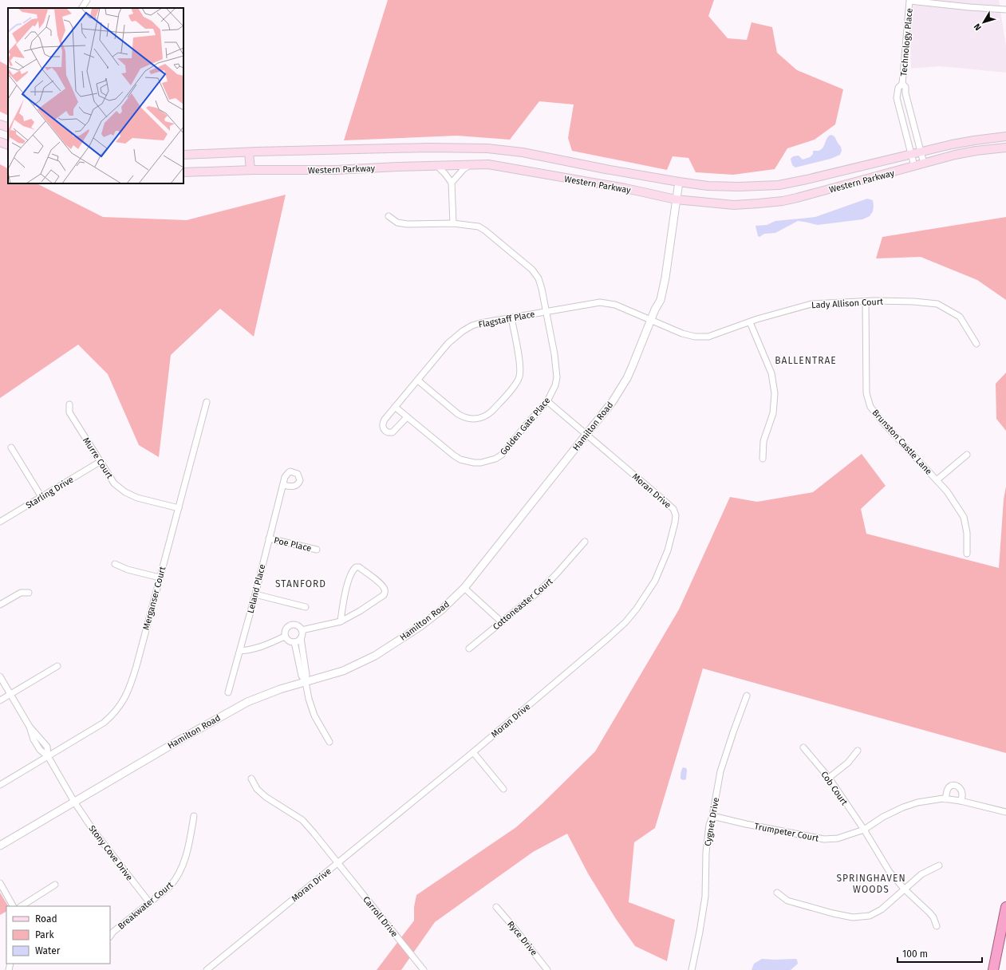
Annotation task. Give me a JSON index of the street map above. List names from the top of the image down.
{
  "streets": {
    "main road": ["Western Parkway"],
    "street": [
      "Technology Place",
      "Lady Allison Court",
      "Flagstaff Place",
      "Golden Gate Place",
      "Hamilton Road",
      "Brunston Castle Lane",
      "Murre Court",
      "Moran Drive",
      "Starling Drive",
      "Poe Place",
      "Leland Place",
      "Merganser Court",
      "Cottoneaster Court",
      "Cob Court",
      "Cygnet Drive",
      "Trumpeter Court",
      "Stony Cove Drive",
      "Breakwater Court",
      "Carroll Drive",
      "Ryce Drive"
    ]
  },
  "crossings": [
    ["Technology Place", "Western Parkway"],
    ["Western Parkway", "Hamilton Road"],
    ["Lady Allison Court", "Flagstaff Place"],
    ["Lady Allison Court", "Hamilton Road"],
    ["Lady Allison Court", "Brunston Castle Lane"],
    ["Flagstaff Place", "Golden Gate Place"],
    ["Flagstaff Place", "Hamilton Road"],
    ["Golden Gate Place", "Moran Drive"],
    ["Hamilton Road", "Moran Drive"],
    ["Hamilton Road", "Stony Cove Drive"],
    ["Murre Court", "Starling Drive"],
    ["Murre Court", "Merganser Court"],
    ["Moran Drive", "Carroll Drive"],
    ["Poe Place", "Leland Place"],
    ["Merganser Court", "Stony Cove Drive"],
    ["Cob Court", "Trumpeter Court"],
    ["Cygnet Drive", "Trumpeter Court"],
    ["Stony Cove Drive", "Breakwater Court"]
  ],
  "districts": ["BALLENTRAE", "STANFORD", "SPRINGHAVEN WOODS"],
  "legend": ["Road", "Park", "Water"],
  "scale_bar": "100 m",
  "north": "bottom left"
}
